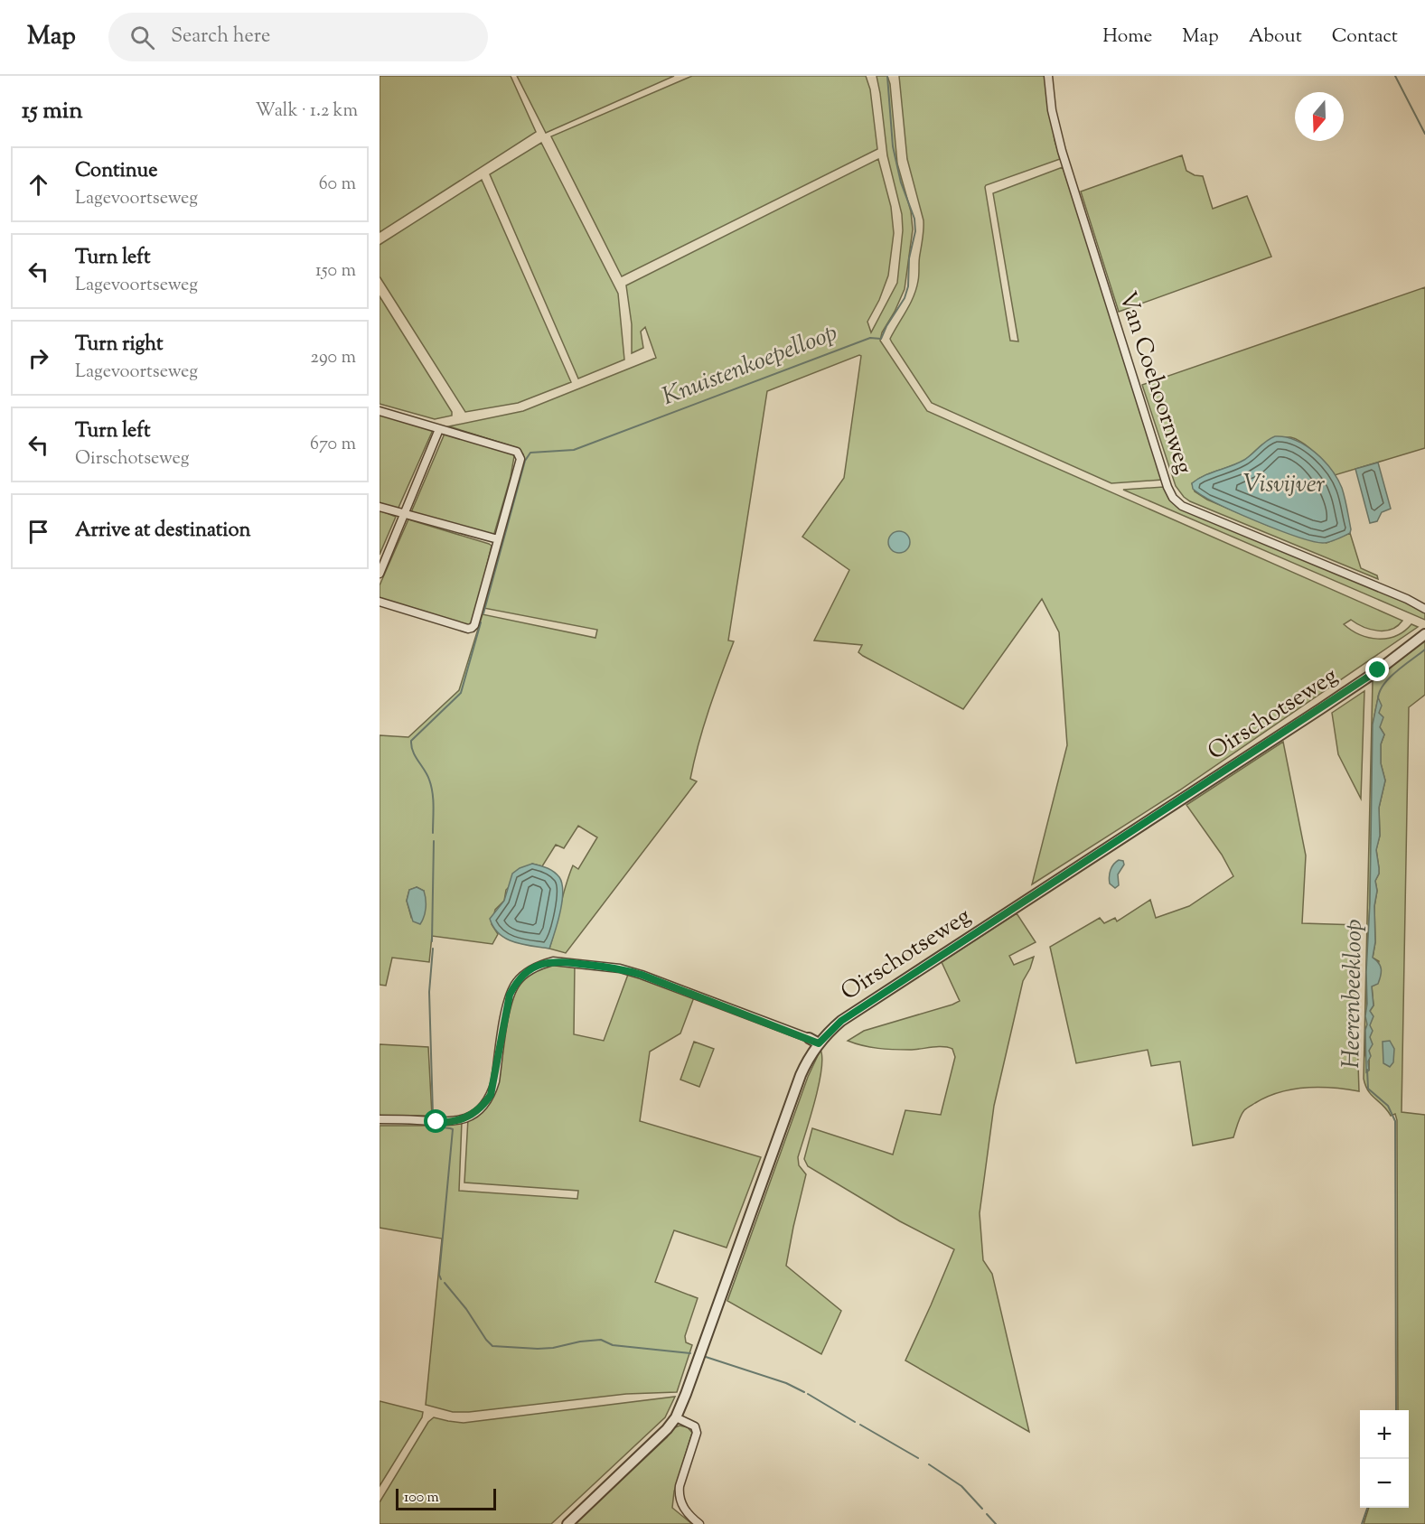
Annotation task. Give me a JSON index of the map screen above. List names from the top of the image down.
{
  "streets": {
    "street": ["Van Coehoornweg", "Oirschotseweg"]
  },
  "water": ["Knuistenkoepelloop", "Visvijver", "Heerenbeekloop"],
  "scale_bar": "100 m",
  "north": "bottom",
  "page": {
    "header": "Map",
    "search": "Search here",
    "nav": [
      "Home",
      "Map",
      "About",
      "Contact"
    ],
    "heading": ["15 min", "Walk · 1.2 km"],
    "list": [
      ["Continue", "Lagevoortseweg", "60 m"],
      ["Turn left", "Lagevoortseweg", "150 m"],
      ["Turn right", "Lagevoortseweg", "290 m"],
      ["Turn left", "Oirschotseweg", "670 m"],
      "Arrive at destination"
    ],
    "map_buttons": ["+", "−"],
    "scale": "100 m"
  }
}
